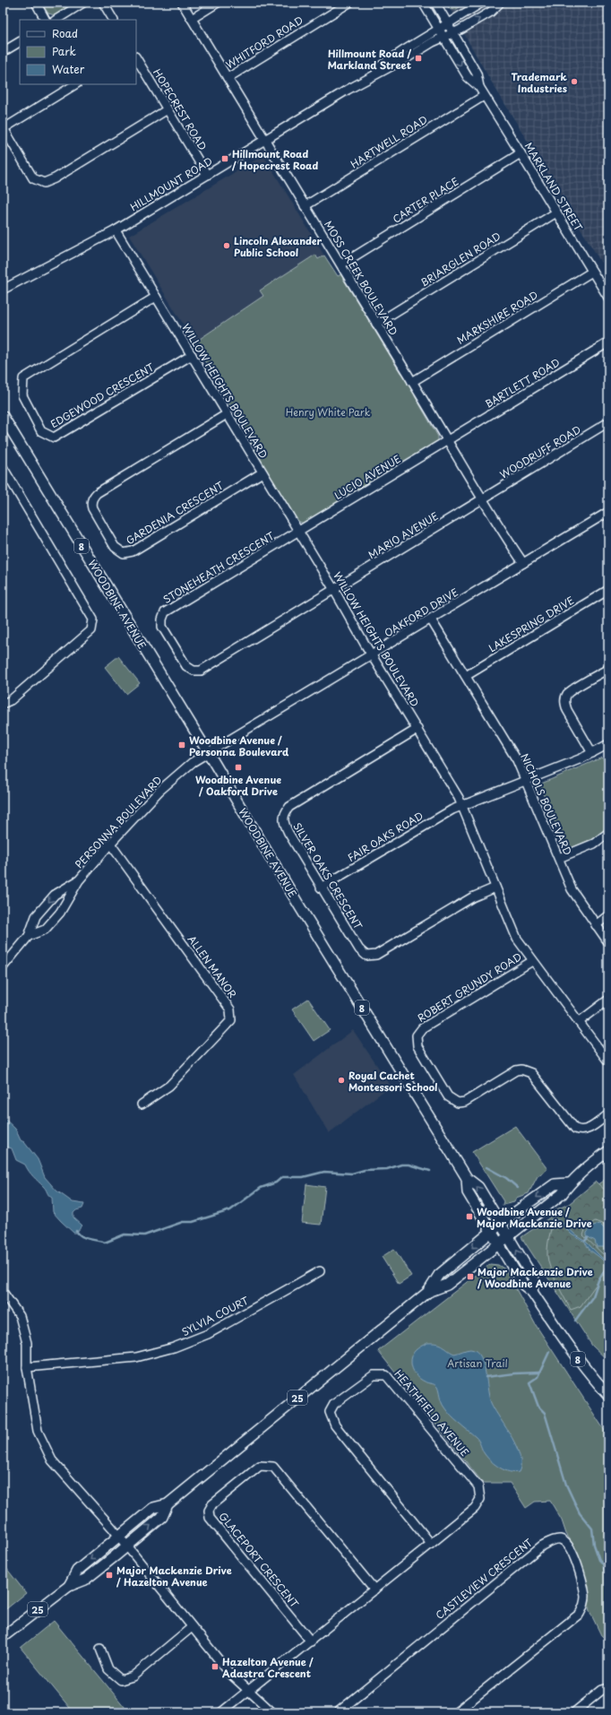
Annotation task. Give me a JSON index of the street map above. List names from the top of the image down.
{
  "streets": {
    "main road": ["8", "WOODBINE AVENUE", "25"],
    "street": [
      "WHITFORD ROAD",
      "HOPECREST ROAD",
      "HARTWELL ROAD",
      "HILLMOUNT ROAD",
      "MARKLAND STREET",
      "CARTER PLACE",
      "BRIARGLEN ROAD",
      "MOSS CREEK BOULEVARD",
      "MARKSHIRE ROAD",
      "BARTLETT ROAD",
      "WILLOW HEIGHTS BOULEVARD",
      "EDGEWOOD CRESCENT",
      "WOODRUFF ROAD",
      "LUCIO AVENUE",
      "GARDENIA CRESCENT",
      "MARIO AVENUE",
      "STONEHEATH CRESCENT",
      "OAKFORD DRIVE",
      "LAKESPRING DRIVE",
      "NICHOLS BOULEVARD",
      "PERSONNA BOULEVARD",
      "FAIR OAKS ROAD",
      "SILVER OAKS CRESCENT",
      "ALLEN MANOR",
      "ROBERT GRUNDY ROAD",
      "SYLVIA COURT",
      "HEATHFIELD AVENUE",
      "GLACEPORT CRESCENT",
      "CASTLEVIEW CRESCENT"
    ]
  },
  "crossings": [
    ["WHITFORD ROAD", "MOSS CREEK BOULEVARD"],
    ["HOPECREST ROAD", "HILLMOUNT ROAD"],
    ["HARTWELL ROAD", "MARKLAND STREET"],
    ["HARTWELL ROAD", "MOSS CREEK BOULEVARD"],
    ["HILLMOUNT ROAD", "MARKLAND STREET"],
    ["HILLMOUNT ROAD", "MOSS CREEK BOULEVARD"],
    ["HILLMOUNT ROAD", "WILLOW HEIGHTS BOULEVARD"],
    ["MARKLAND STREET", "CARTER PLACE"],
    ["MARKLAND STREET", "BRIARGLEN ROAD"],
    ["MARKLAND STREET", "MARKSHIRE ROAD"],
    ["CARTER PLACE", "MOSS CREEK BOULEVARD"],
    ["BRIARGLEN ROAD", "MOSS CREEK BOULEVARD"],
    ["MOSS CREEK BOULEVARD", "MARKSHIRE ROAD"],
    ["MOSS CREEK BOULEVARD", "BARTLETT ROAD"],
    ["MOSS CREEK BOULEVARD", "WOODRUFF ROAD"],
    ["MOSS CREEK BOULEVARD", "LUCIO AVENUE"],
    ["MOSS CREEK BOULEVARD", "MARIO AVENUE"],
    ["MOSS CREEK BOULEVARD", "OAKFORD DRIVE"],
    ["BARTLETT ROAD", "LUCIO AVENUE"],
    ["WILLOW HEIGHTS BOULEVARD", "EDGEWOOD CRESCENT"],
    ["WILLOW HEIGHTS BOULEVARD", "LUCIO AVENUE"],
    ["WILLOW HEIGHTS BOULEVARD", "GARDENIA CRESCENT"],
    ["WILLOW HEIGHTS BOULEVARD", "MARIO AVENUE"],
    ["WILLOW HEIGHTS BOULEVARD", "STONEHEATH CRESCENT"],
    ["WILLOW HEIGHTS BOULEVARD", "OAKFORD DRIVE"],
    ["WILLOW HEIGHTS BOULEVARD", "FAIR OAKS ROAD"],
    ["WILLOW HEIGHTS BOULEVARD", "SILVER OAKS CRESCENT"],
    ["WILLOW HEIGHTS BOULEVARD", "ROBERT GRUNDY ROAD"],
    ["WOODRUFF ROAD", "MARIO AVENUE"],
    ["LUCIO AVENUE", "STONEHEATH CRESCENT"],
    ["MARIO AVENUE", "STONEHEATH CRESCENT"],
    ["WOODBINE AVENUE", "OAKFORD DRIVE"],
    ["WOODBINE AVENUE", "PERSONNA BOULEVARD"],
    ["WOODBINE AVENUE", "25"],
    ["OAKFORD DRIVE", "NICHOLS BOULEVARD"],
    ["OAKFORD DRIVE", "PERSONNA BOULEVARD"],
    ["LAKESPRING DRIVE", "NICHOLS BOULEVARD"],
    ["NICHOLS BOULEVARD", "FAIR OAKS ROAD"],
    ["PERSONNA BOULEVARD", "ALLEN MANOR"],
    ["FAIR OAKS ROAD", "SILVER OAKS CRESCENT"],
    ["HEATHFIELD AVENUE", "GLACEPORT CRESCENT"]
  ],
  "parks": ["Henry White Park", "Artisan Trail"],
  "places": {
    "transit": [
      "Hillmount Road / Markland Street",
      "Hillmount Road / Hopecrest Road",
      "Woodbine Avenue / Personna Boulevard",
      "Woodbine Avenue / Oakford Drive",
      "Woodbine Avenue / Major Mackenzie Drive",
      "Major Mackenzie Drive / Woodbine Avenue",
      "Major Mackenzie Drive / Hazelton Avenue",
      "Hazelton Avenue / Adastra Crescent"
    ],
    "other": ["Trademark Industries", "Lincoln Alexander Public School", "Royal Cachet Montessori School"]
  },
  "legend": ["Road", "Park", "Water"]
}
